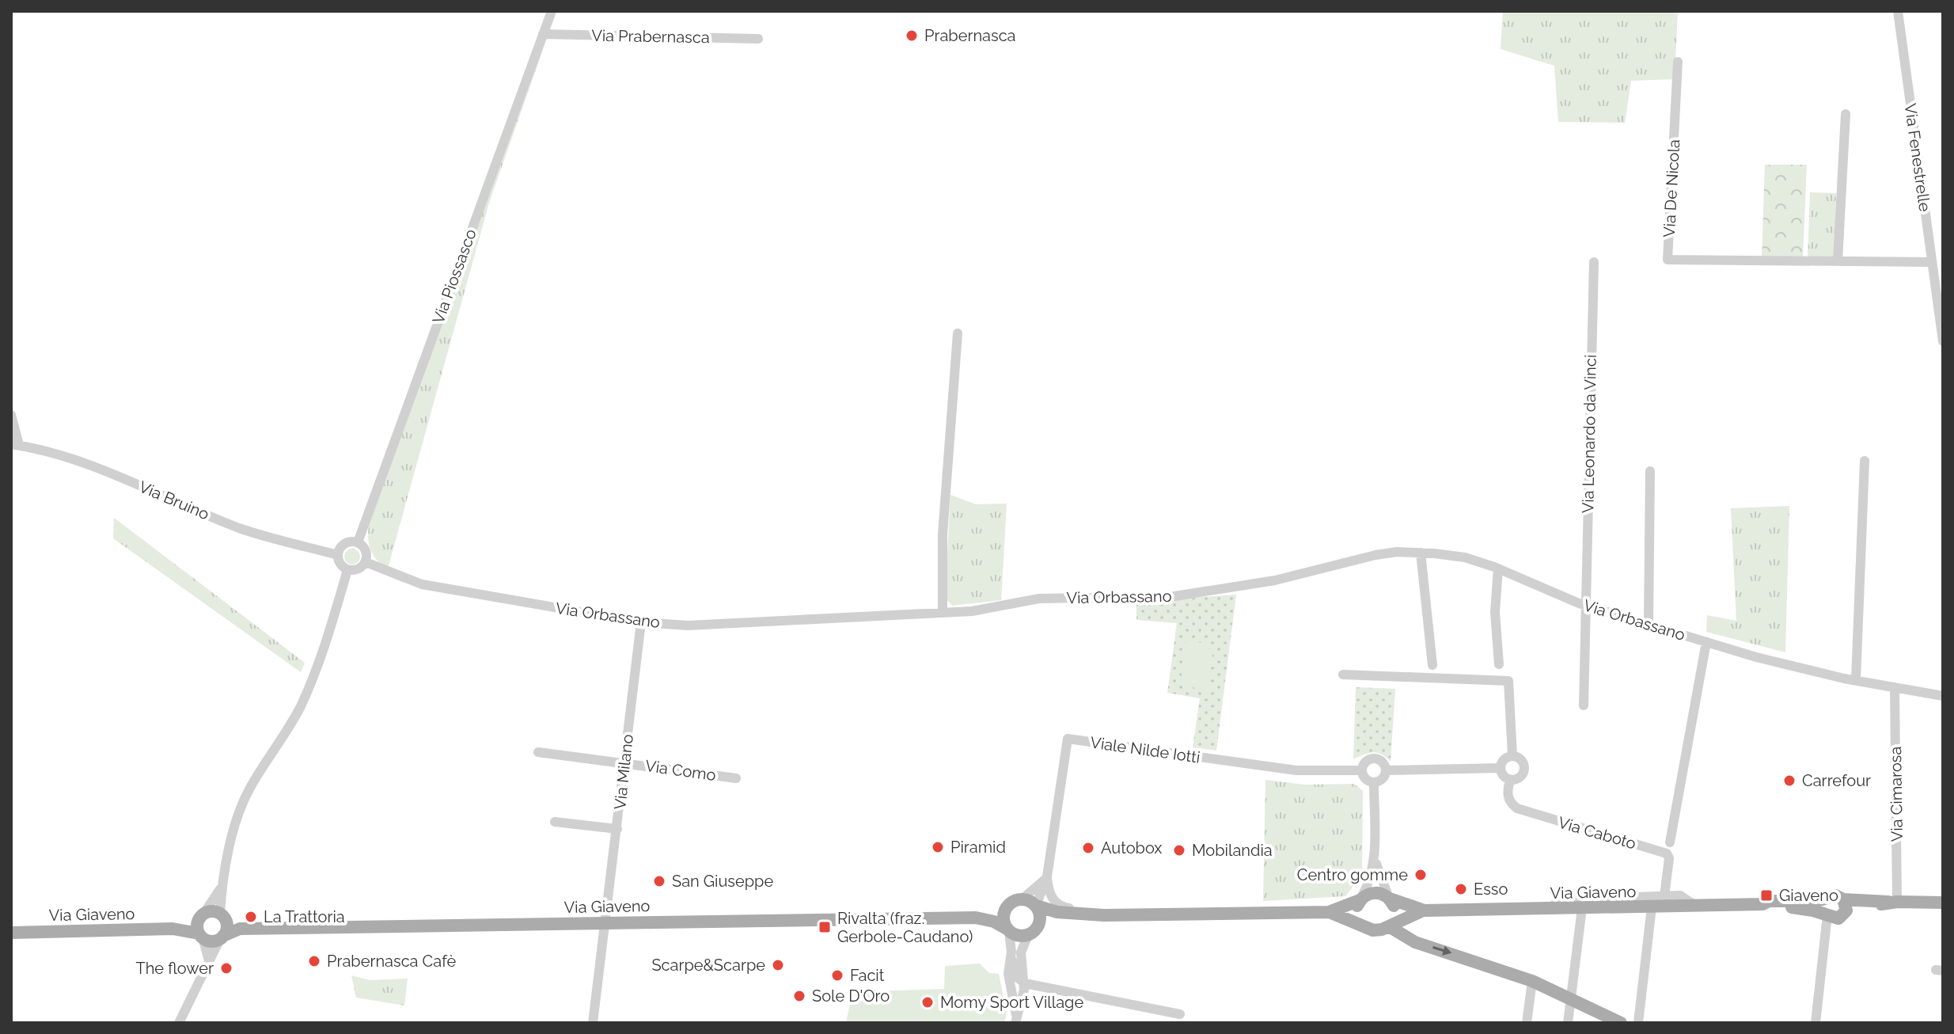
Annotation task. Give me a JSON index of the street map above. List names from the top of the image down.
{
  "streets": {
    "main road": ["Via Giaveno"],
    "street": [
      "Via Prabernasca",
      "Via Fenestrelle",
      "Via De Nicola",
      "Via Piossasco",
      "Via Leonardo da Vinci",
      "Via Bruino",
      "Via Orbassano",
      "Viale Nilde Iotti",
      "Via Como",
      "Via Milano",
      "Via Cimarosa",
      "Via Caboto"
    ]
  },
  "crossings": [
    ["Via Prabernasca", "Via Piossasco"],
    ["Via Fenestrelle", "Via De Nicola"],
    ["Via Piossasco", "Via Bruino"],
    ["Via Piossasco", "Via Orbassano"],
    ["Via Leonardo da Vinci", "Via Orbassano"],
    ["Via Bruino", "Via Orbassano"],
    ["Via Orbassano", "Via Milano"],
    ["Via Orbassano", "Via Cimarosa"],
    ["Viale Nilde Iotti", "Via Caboto"],
    ["Viale Nilde Iotti", "Via Giaveno"],
    ["Via Como", "Via Milano"],
    ["Via Milano", "Via Giaveno"],
    ["Via Cimarosa", "Via Giaveno"]
  ],
  "places": {
    "other": [
      "Prabernasca",
      "Carrefour",
      "Piramid",
      "Autobox",
      "Mobilandia",
      "Centro gomme",
      "San Giuseppe",
      "Esso",
      "La Trattoria",
      "Prabernasca Cafè",
      "Scarpe&Scarpe",
      "The flower",
      "Facit",
      "Sole D'Oro",
      "Momy Sport Village"
    ],
    "transit": ["Giaveno", "Rivalta (fraz. Gerbole-Caudano)"]
  }
}
